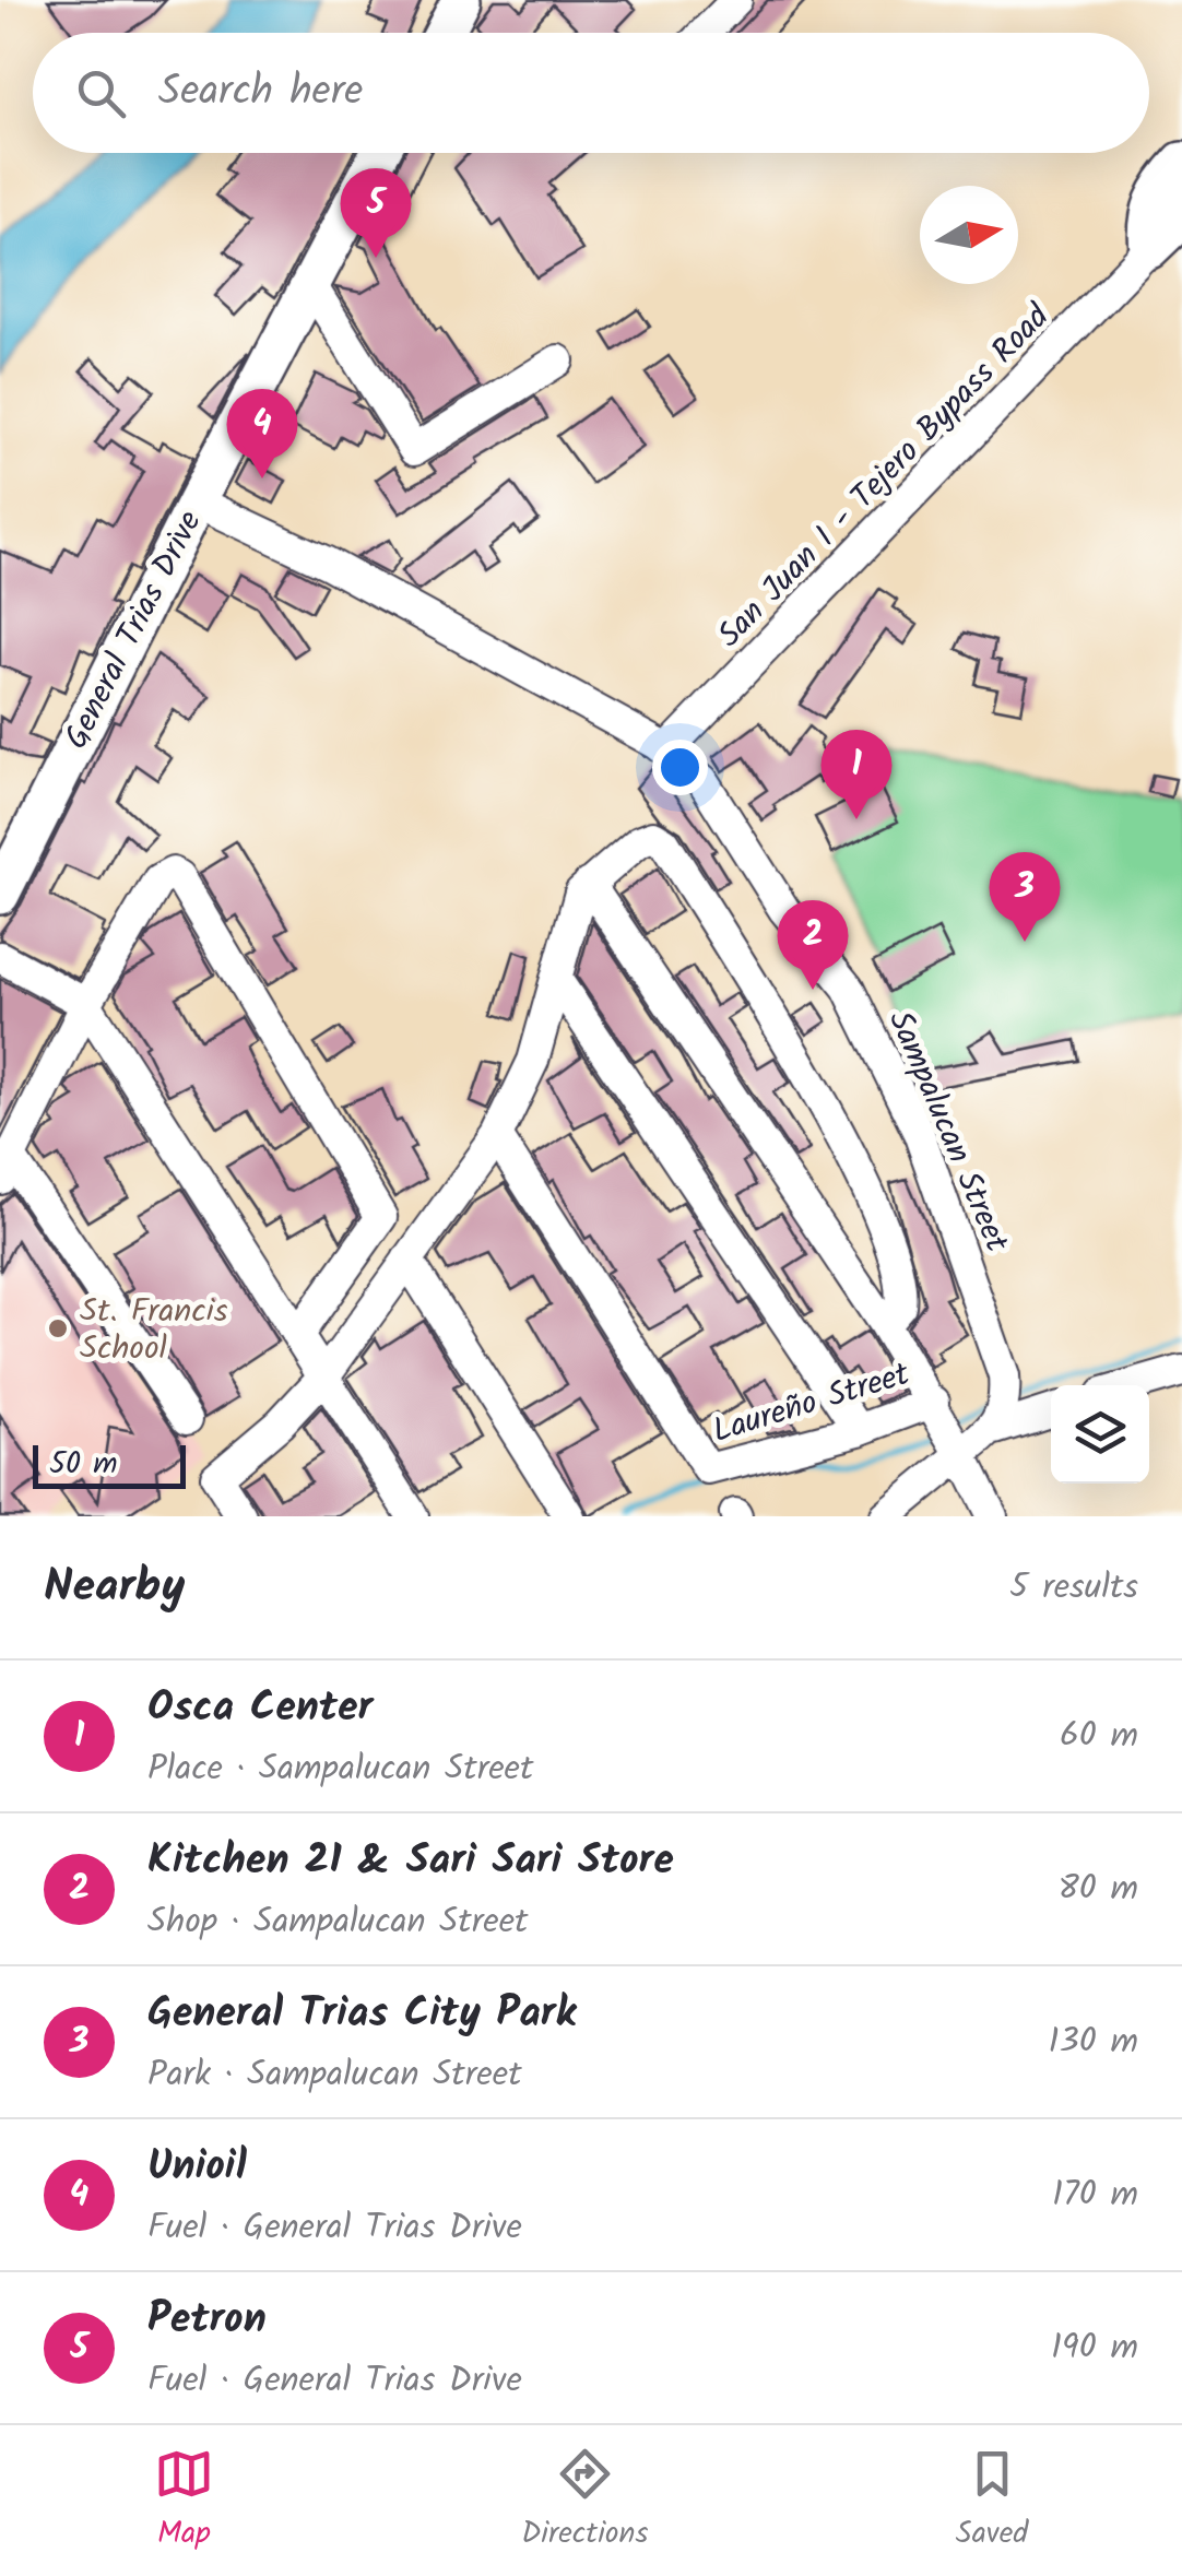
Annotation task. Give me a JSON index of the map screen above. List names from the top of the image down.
{
  "streets": {
    "main road": ["General Trias Drive"],
    "street": ["San Juan I - Tejero Bypass Road", "Sampalucan Street", "Laureño Street"]
  },
  "crossings": [
    ["San Juan I - Tejero Bypass Road", "Sampalucan Street"],
    ["General Trias Drive", "Sampalucan Street"]
  ],
  "places": ["St. Francis School"],
  "scale_bar": "50 m",
  "north": "right",
  "page": {
    "search": "Search here",
    "pins": [
      "5",
      "4",
      "1",
      "3",
      "2"
    ],
    "scale": "50 m",
    "heading": ["Nearby", "5 results"],
    "list": [
      {
        "mark": "1",
        "name": "Osca Center",
        "note": "Place · Sampalucan Street",
        "value": "60 m"
      },
      {
        "mark": "2",
        "name": "Kitchen 21 & Sari Sari Store",
        "note": "Shop · Sampalucan Street",
        "value": "80 m"
      },
      {
        "mark": "3",
        "name": "General Trias City Park",
        "note": "Park · Sampalucan Street",
        "value": "130 m"
      },
      {
        "mark": "4",
        "name": "Unioil",
        "note": "Fuel · General Trias Drive",
        "value": "170 m"
      },
      {
        "mark": "5",
        "name": "Petron",
        "note": "Fuel · General Trias Drive",
        "value": "190 m"
      }
    ],
    "nav": ["Map", "Directions", "Saved"]
  }
}
